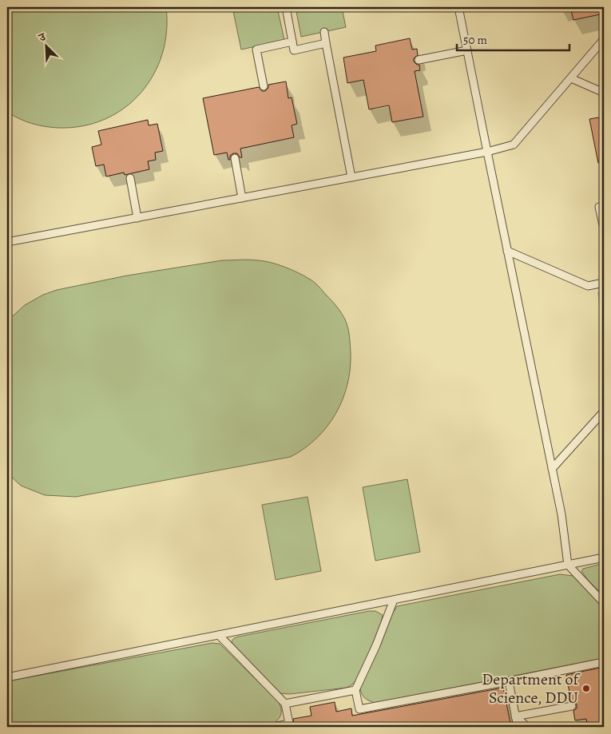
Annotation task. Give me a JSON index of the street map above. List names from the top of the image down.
{
  "places": ["Department of Science, DDU"],
  "scale_bar": "50 m",
  "north": "top left"
}
